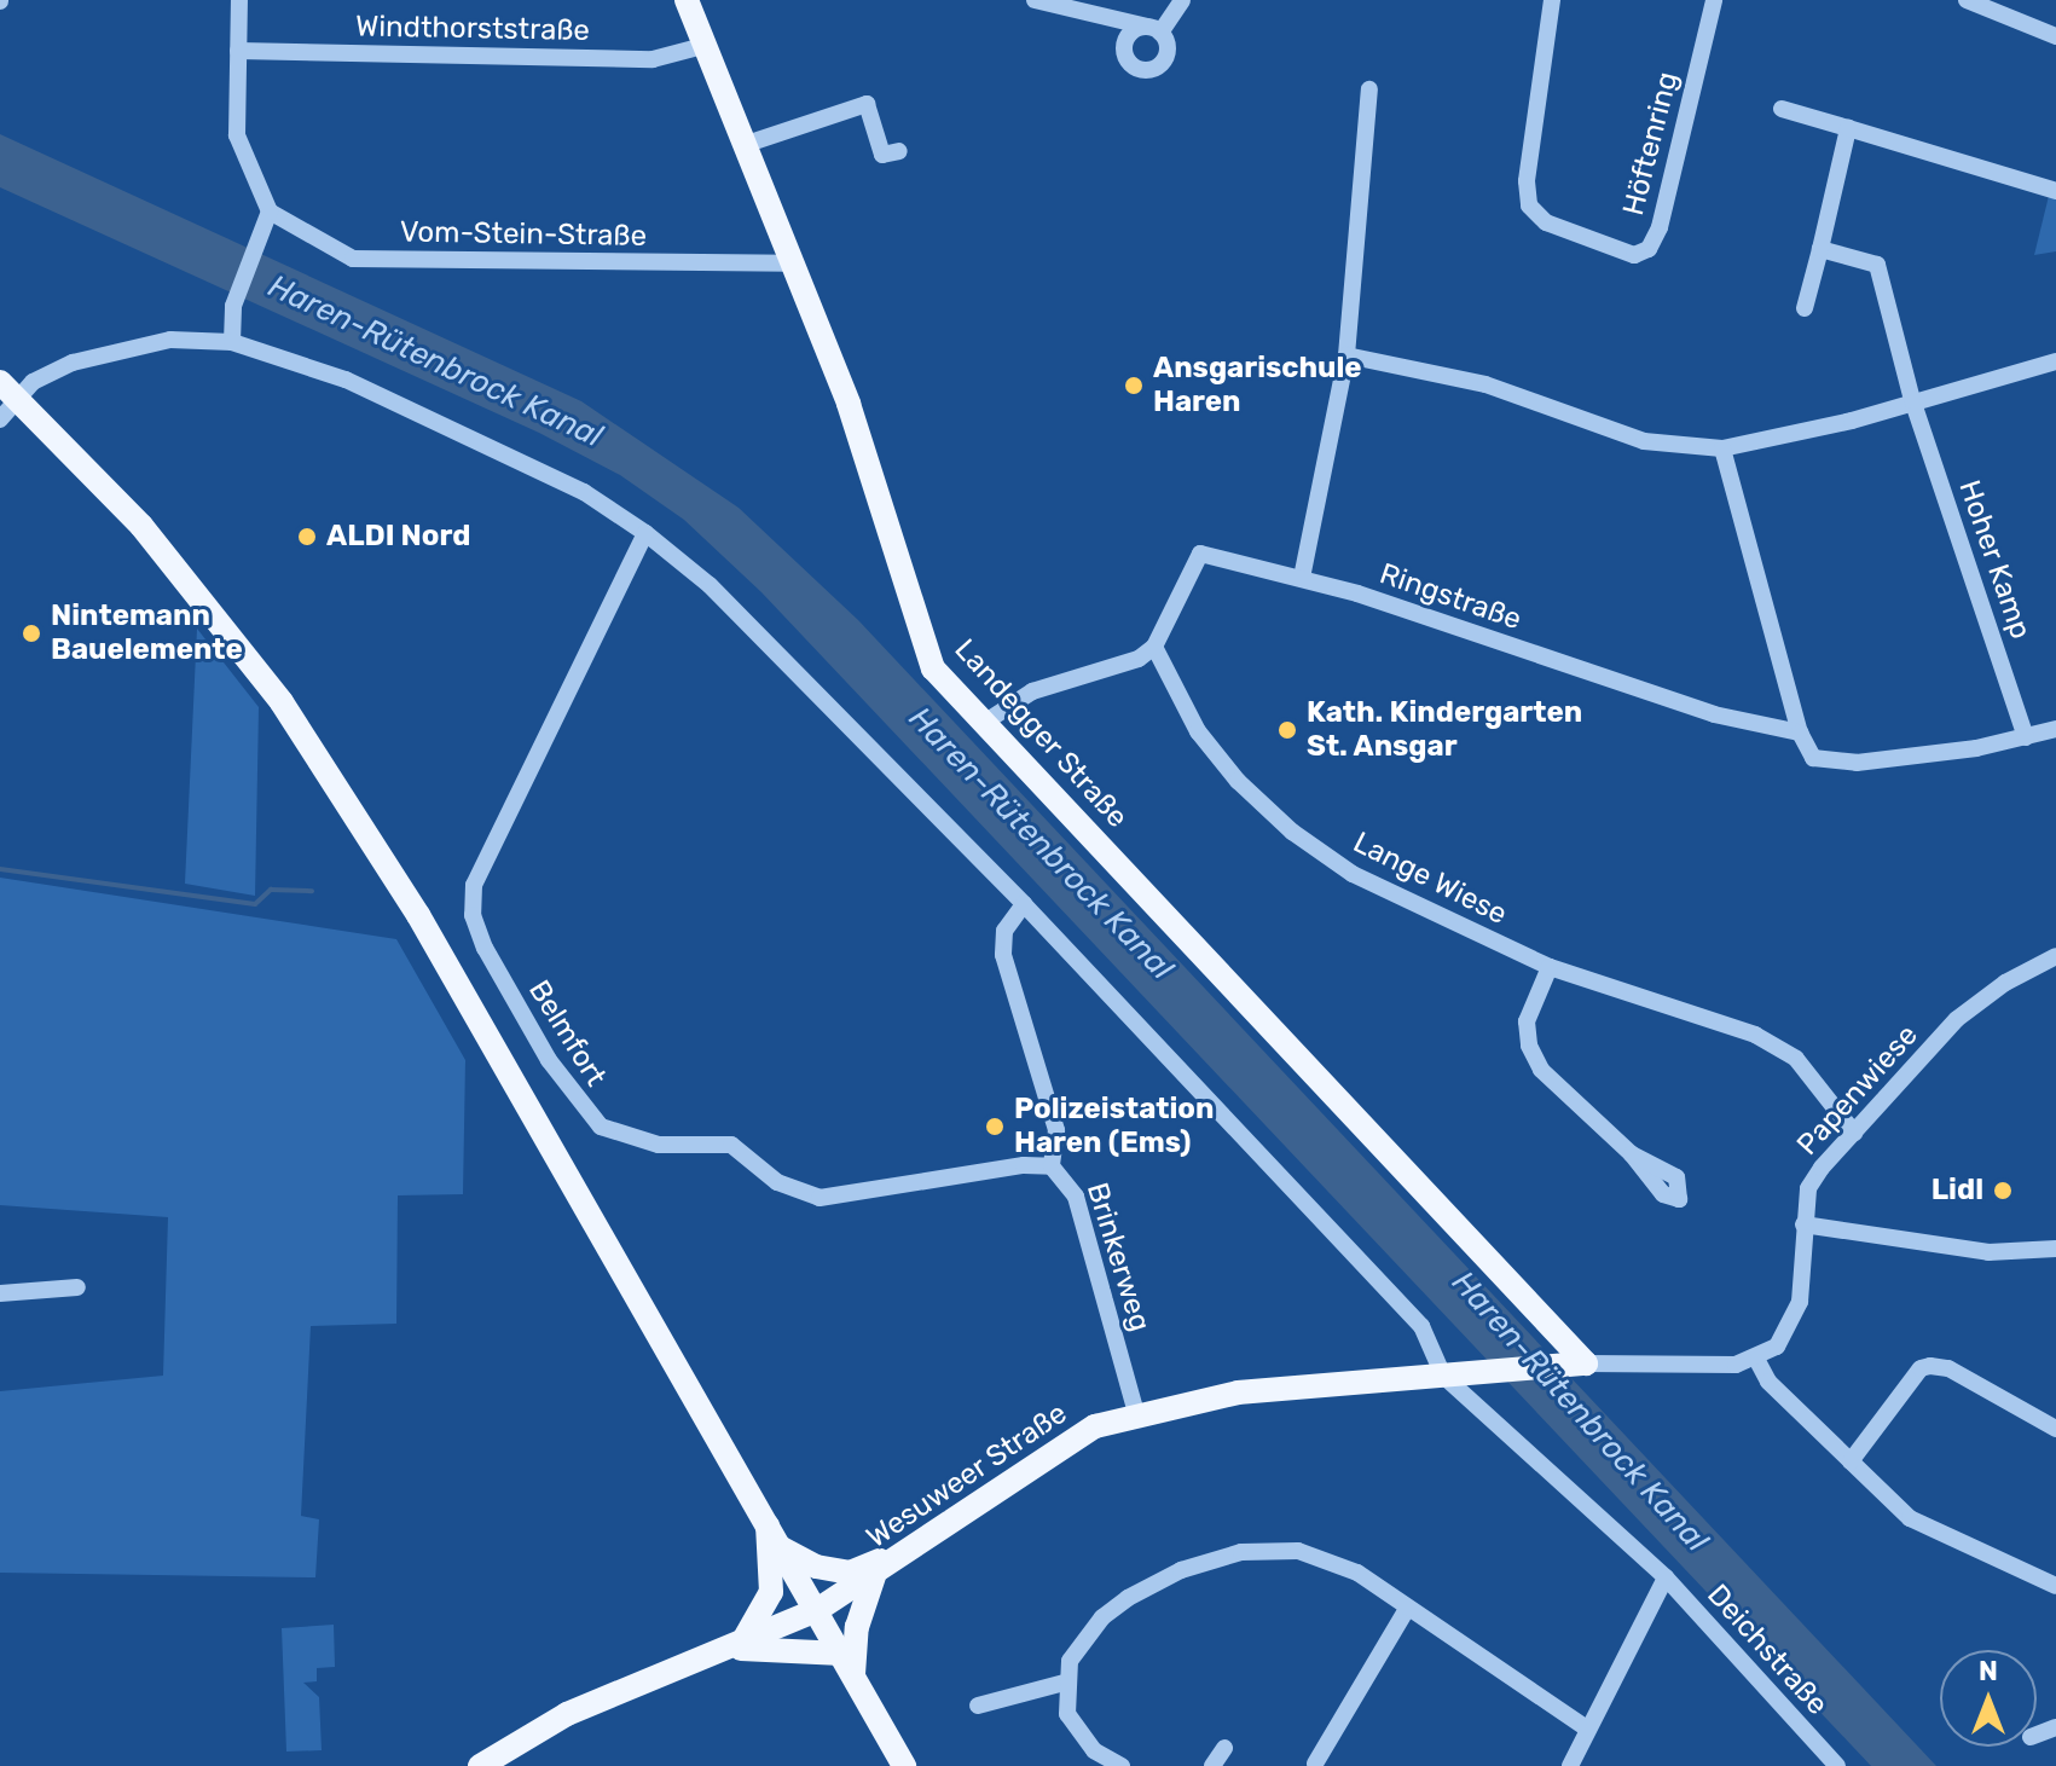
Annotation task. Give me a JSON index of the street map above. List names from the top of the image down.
{
  "streets": {
    "main road": ["Landegger Straße", "Wesuweer Straße"],
    "street": [
      "Windthorststraße",
      "Höftenring",
      "Vom-Stein-Straße",
      "Hoher Kamp",
      "Ringstraße",
      "Lange Wiese",
      "Belmfort",
      "Papenwiese",
      "Brinkerweg",
      "Deichstraße"
    ]
  },
  "crossings": [
    ["Windthorststraße", "Landegger Straße"],
    ["Vom-Stein-Straße", "Landegger Straße"],
    ["Hoher Kamp", "Ringstraße"],
    ["Ringstraße", "Lange Wiese"],
    ["Landegger Straße", "Wesuweer Straße"],
    ["Lange Wiese", "Papenwiese"],
    ["Belmfort", "Brinkerweg"],
    ["Brinkerweg", "Wesuweer Straße"],
    ["Wesuweer Straße", "Deichstraße"]
  ],
  "water": ["Haren-Rütenbrock Kanal"],
  "places": [
    "Ansgarischule Haren",
    "ALDI Nord",
    "Nintemann Bauelemente",
    "Kath. Kindergarten St. Ansgar",
    "Polizeistation Haren (Ems)",
    "Lidl"
  ],
  "north": "top"
}
